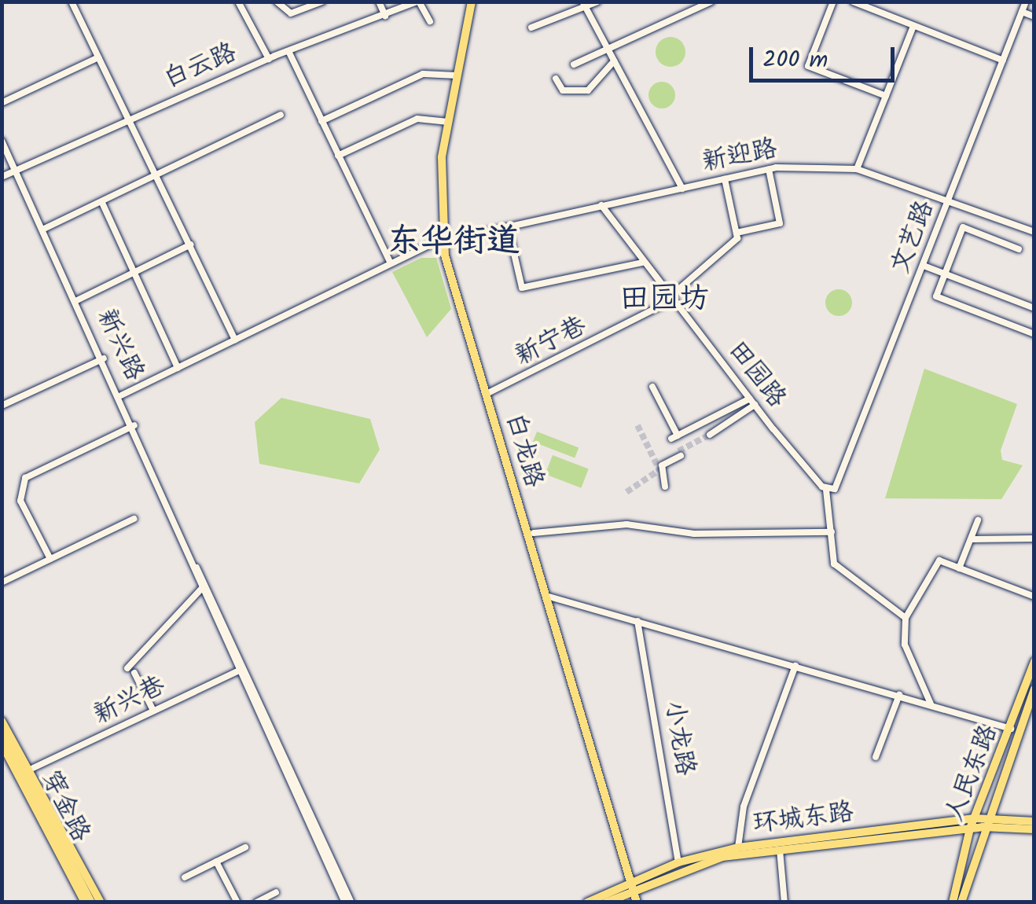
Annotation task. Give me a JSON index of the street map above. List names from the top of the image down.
{
  "streets": {
    "main road": [
      "白龙路",
      "人民东路",
      "穿金路",
      "环城东路"
    ],
    "street": [
      "白云路",
      "新迎路",
      "文艺路",
      "新宁巷",
      "新兴路",
      "田园路",
      "新兴巷",
      "小龙路"
    ]
  },
  "crossings": [
    ["白云路", "新兴路"],
    ["新迎路", "文艺路"],
    ["新迎路", "新兴路"],
    ["新迎路", "田园路"],
    ["新迎路", "白龙路"],
    ["文艺路", "田园路"],
    ["新宁巷", "田园路"],
    ["新宁巷", "白龙路"],
    ["新兴路", "新兴巷"],
    ["白龙路", "环城东路"],
    ["小龙路", "环城东路"],
    ["人民东路", "环城东路"]
  ],
  "districts": ["东华街道", "田园坊"],
  "scale_bar": "200 m"
}
